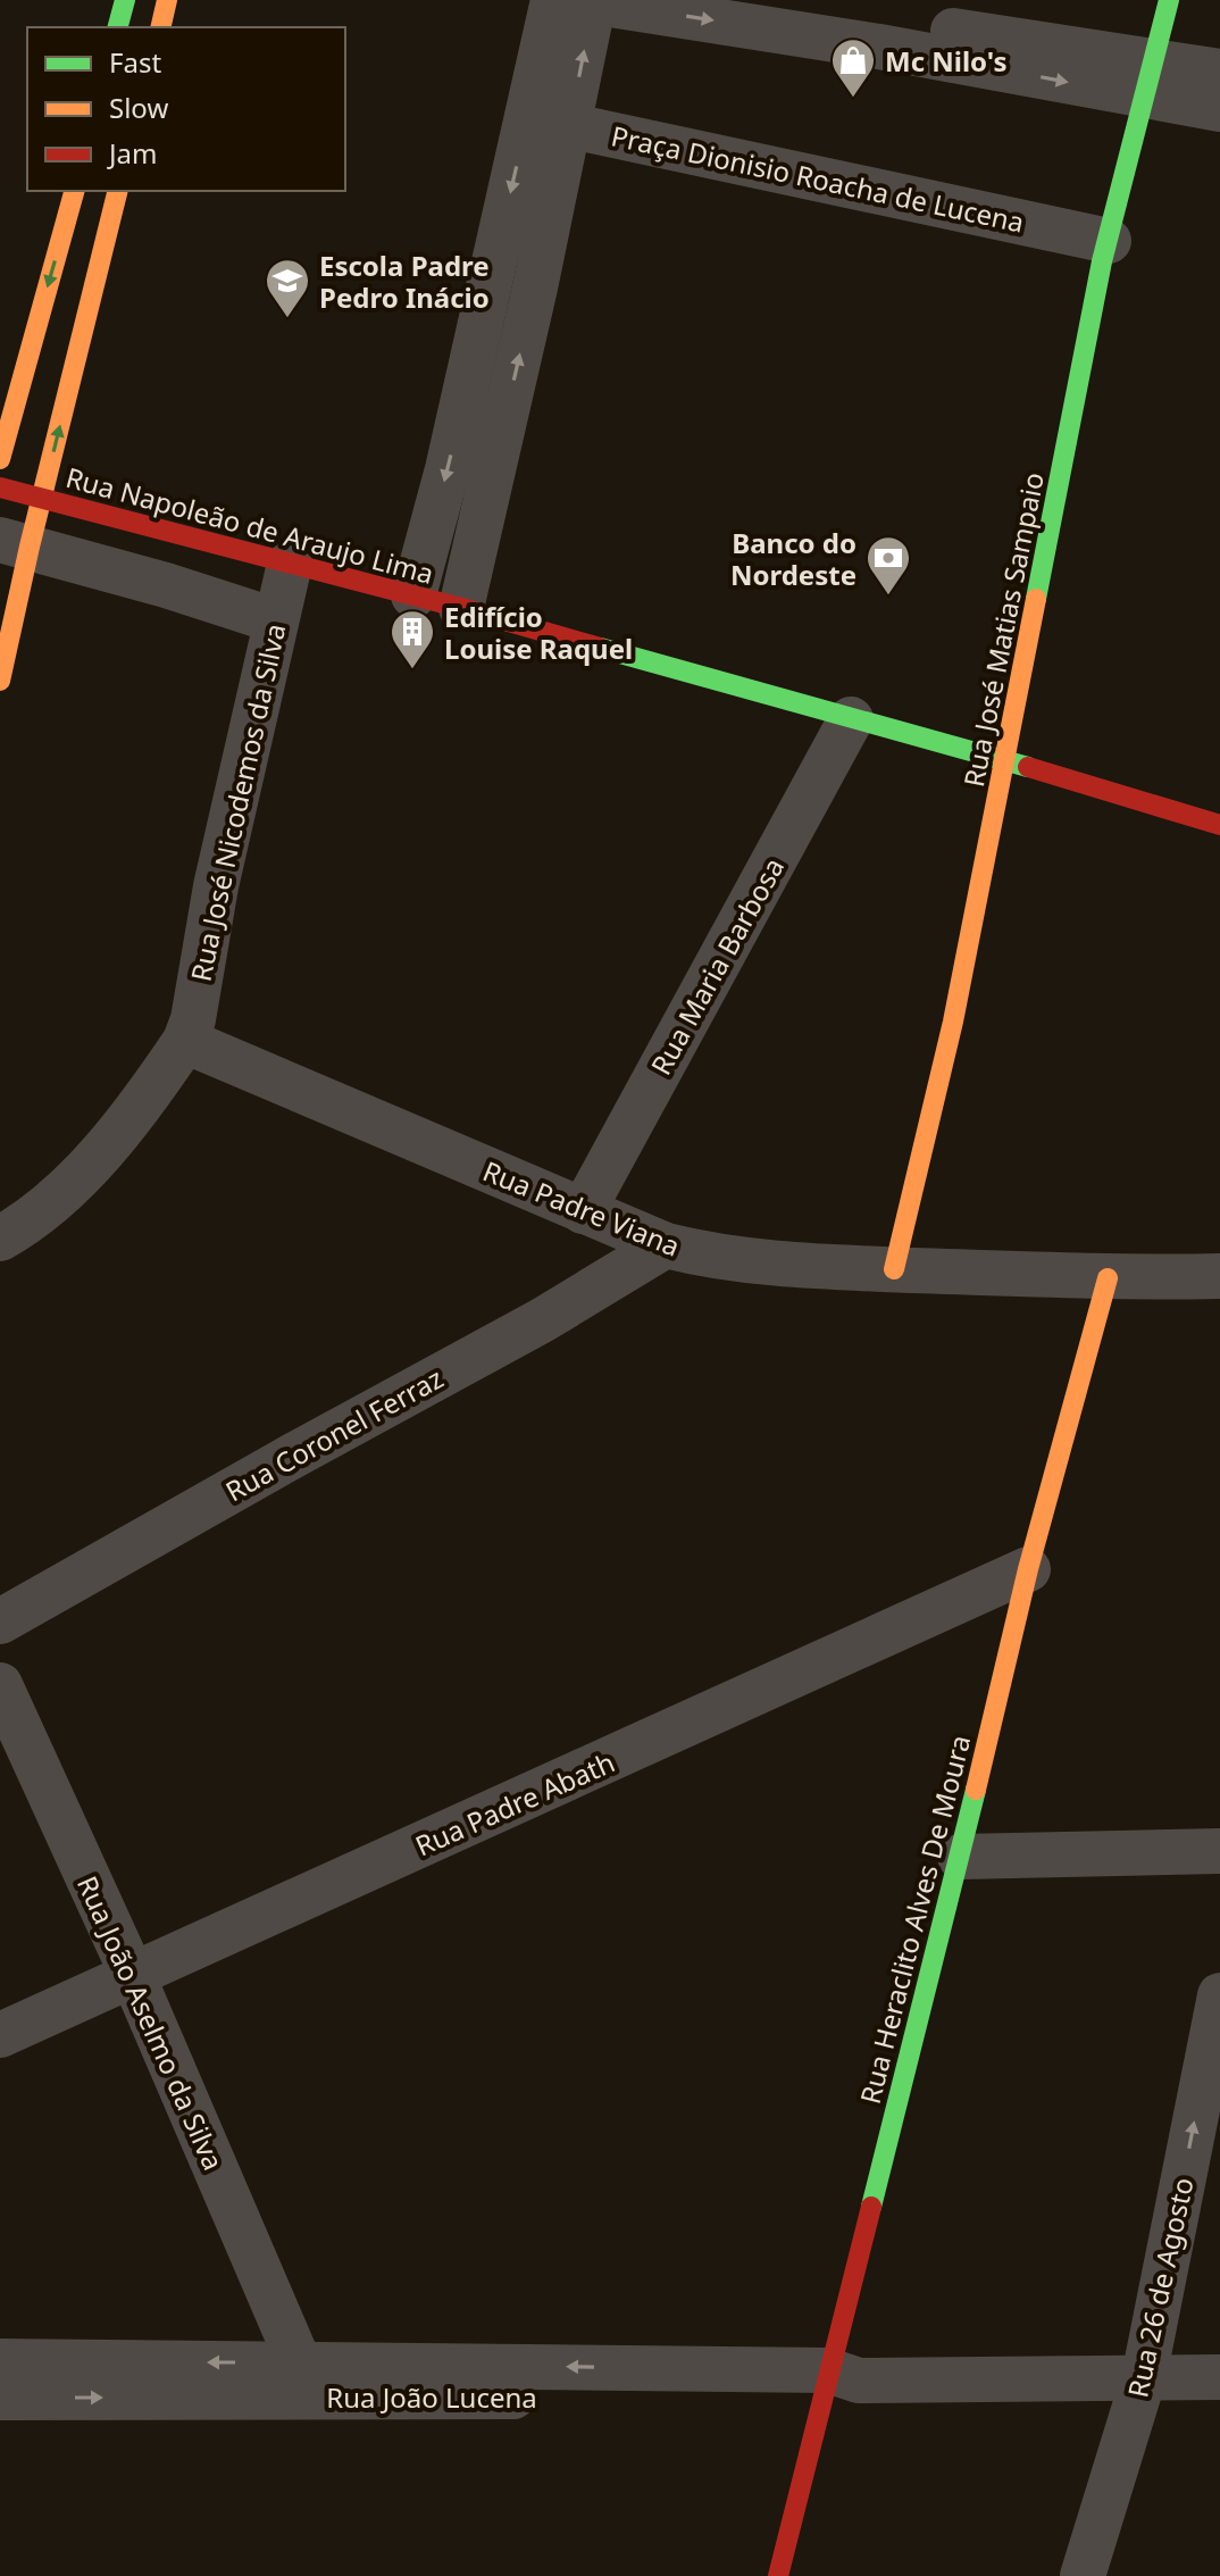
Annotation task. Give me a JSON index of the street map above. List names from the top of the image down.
{
  "streets": {
    "street": [
      "Praça Dionisio Roacha de Lucena",
      "Rua Napoleão de Araujo Lima",
      "Rua José Matias Sampaio",
      "Rua José Nicodemos da Silva",
      "Rua Maria Barbosa",
      "Rua Padre Viana",
      "Rua Coronel Ferraz",
      "Rua Padre Abath",
      "Rua Heraclito Alves De Moura",
      "Rua João Aselmo da Silva",
      "Rua 26 de Agosto",
      "Rua João Lucena"
    ]
  },
  "crossings": [
    ["Praça Dionisio Roacha de Lucena", "Rua José Matias Sampaio"],
    ["Rua Napoleão de Araujo Lima", "Rua José Matias Sampaio"],
    ["Rua Napoleão de Araujo Lima", "Rua José Nicodemos da Silva"],
    ["Rua Napoleão de Araujo Lima", "Rua Maria Barbosa"],
    ["Rua José Matias Sampaio", "Rua Padre Viana"],
    ["Rua José Nicodemos da Silva", "Rua Padre Viana"],
    ["Rua Maria Barbosa", "Rua Padre Viana"],
    ["Rua Padre Viana", "Rua Coronel Ferraz"],
    ["Rua Padre Viana", "Rua Heraclito Alves De Moura"],
    ["Rua Padre Abath", "Rua Heraclito Alves De Moura"],
    ["Rua Padre Abath", "Rua João Aselmo da Silva"],
    ["Rua Heraclito Alves De Moura", "Rua João Lucena"],
    ["Rua João Aselmo da Silva", "Rua João Lucena"],
    ["Rua 26 de Agosto", "Rua João Lucena"]
  ],
  "one_way": ["Rua 26 de Agosto"],
  "places": {
    "shop": ["Mc Nilo's"],
    "school or university": ["Escola Padre Pedro Inácio"],
    "bank": ["Banco do Nordeste"],
    "building": ["Edifício Louise Raquel"]
  },
  "legend": ["Fast", "Slow", "Jam"]
}
